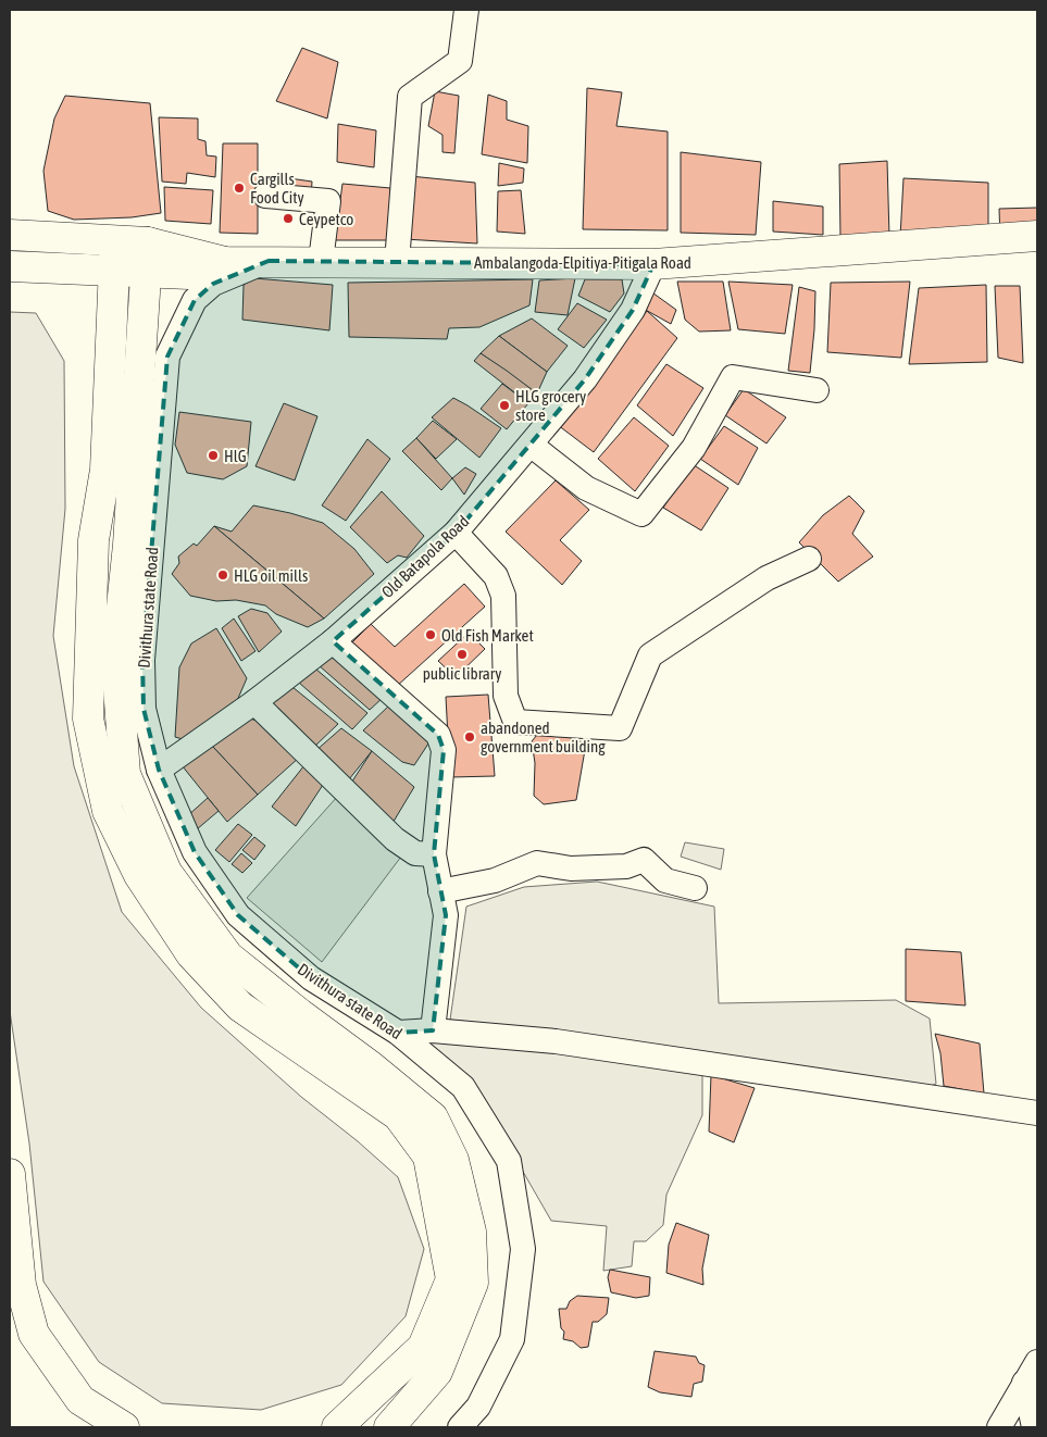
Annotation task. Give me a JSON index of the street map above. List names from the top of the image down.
{
  "streets": {
    "main road": ["Ambalangoda-Elpitiya-Pitigala Road"],
    "street": ["Old Batapola Road", "Divithura state Road"]
  },
  "crossings": [
    ["Ambalangoda-Elpitiya-Pitigala Road", "Old Batapola Road"],
    ["Ambalangoda-Elpitiya-Pitigala Road", "Divithura state Road"],
    ["Old Batapola Road", "Divithura state Road"]
  ],
  "places": [
    "Cargills Food City",
    "Ceypetco",
    "HLG grocery store",
    "HlG",
    "HLG oil mills",
    "Old Fish Market",
    "public library",
    "abandoned government building"
  ]
}
